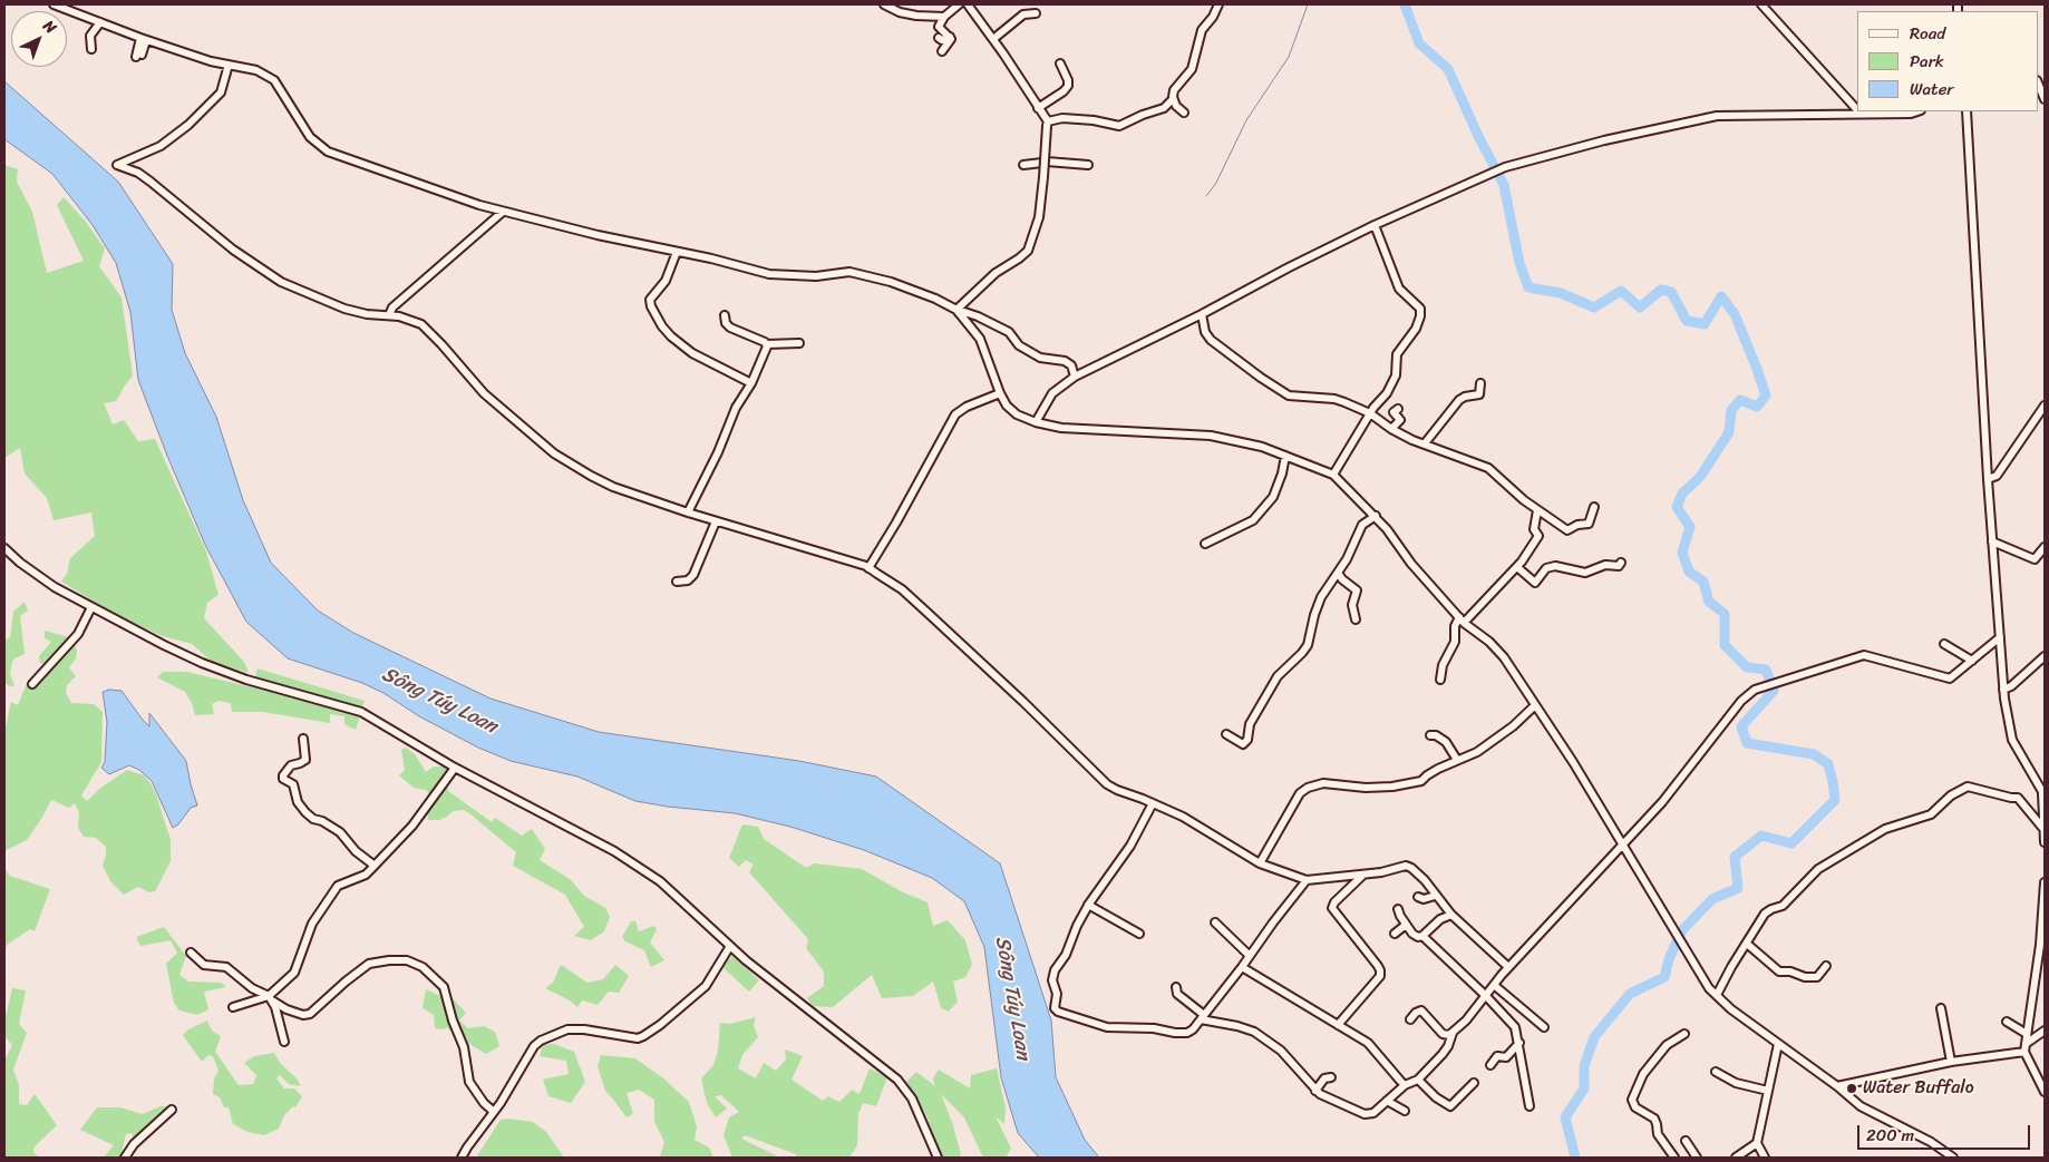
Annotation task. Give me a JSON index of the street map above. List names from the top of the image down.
{
  "water": ["Sông Túy Loan"],
  "places": ["Water Buffalo"],
  "legend": ["Road", "Park", "Water"],
  "scale_bar": "200 m",
  "north": "top right"
}
